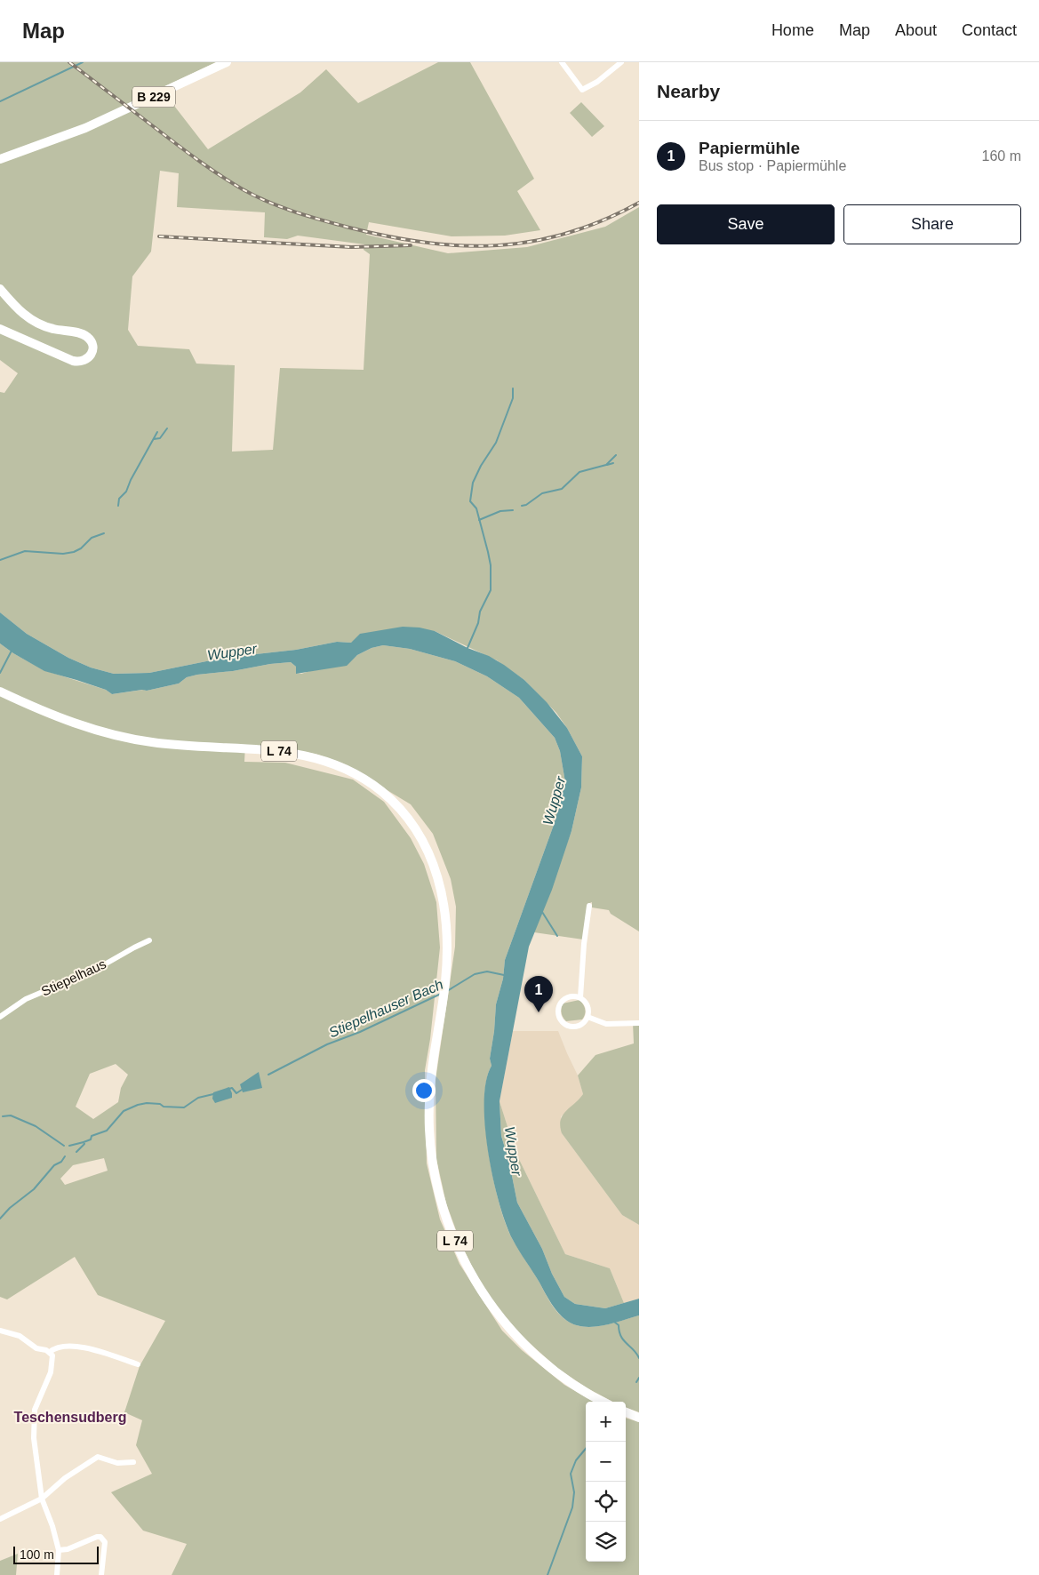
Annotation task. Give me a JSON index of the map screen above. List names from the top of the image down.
{
  "streets": {
    "main road": ["B 229", "L 74"],
    "street": ["Stiepelhaus"]
  },
  "districts": ["Teschensudberg"],
  "water": ["Wupper", "Stiepelhauser Bach"],
  "scale_bar": "100 m",
  "page": {
    "header": "Map",
    "nav": [
      "Home",
      "Map",
      "About",
      "Contact"
    ],
    "heading": "Nearby",
    "list": [
      {
        "mark": "1",
        "name": "Papiermühle",
        "note": "Bus stop · Papiermühle",
        "value": "160 m"
      }
    ],
    "buttons": ["Save", "Share"],
    "pins": "1",
    "map_buttons": ["+", "−"],
    "scale": "100 m"
  }
}
